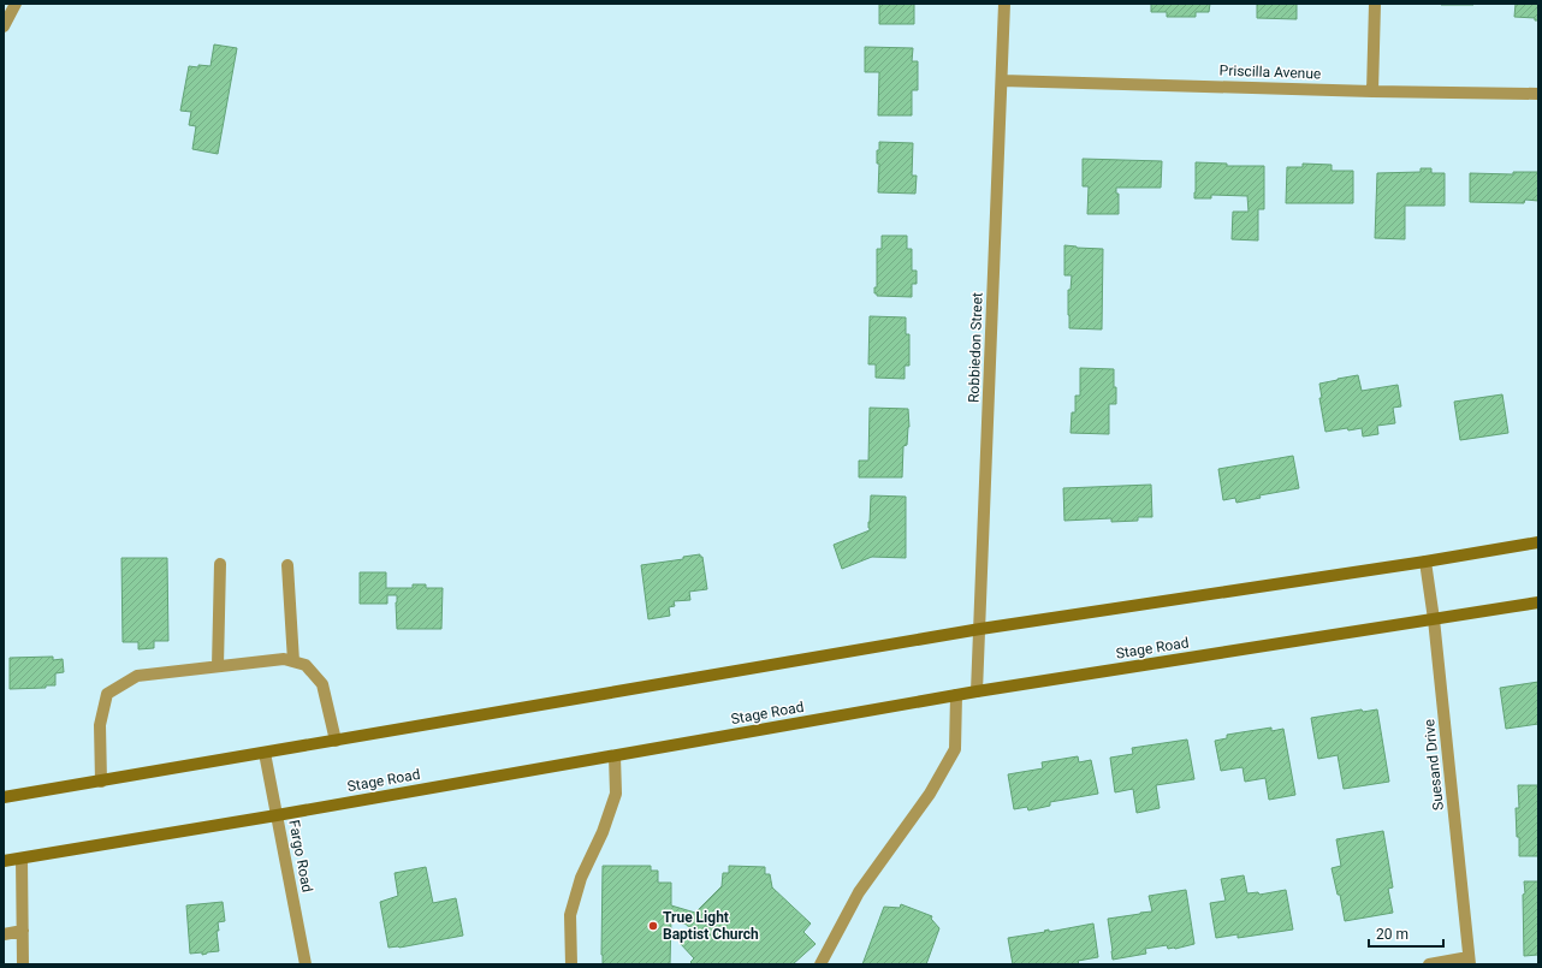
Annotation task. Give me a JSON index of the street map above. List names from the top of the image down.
{
  "streets": {
    "main road": ["Stage Road"],
    "street": [
      "Priscilla Avenue",
      "Robbiedon Street",
      "Suesand Drive",
      "Fargo Road"
    ]
  },
  "crossings": [
    ["Priscilla Avenue", "Robbiedon Street"],
    ["Robbiedon Street", "Stage Road"],
    ["Stage Road", "Suesand Drive"],
    ["Stage Road", "Fargo Road"]
  ],
  "places": ["True Light Baptist Church"],
  "scale_bar": "20 m"
}
